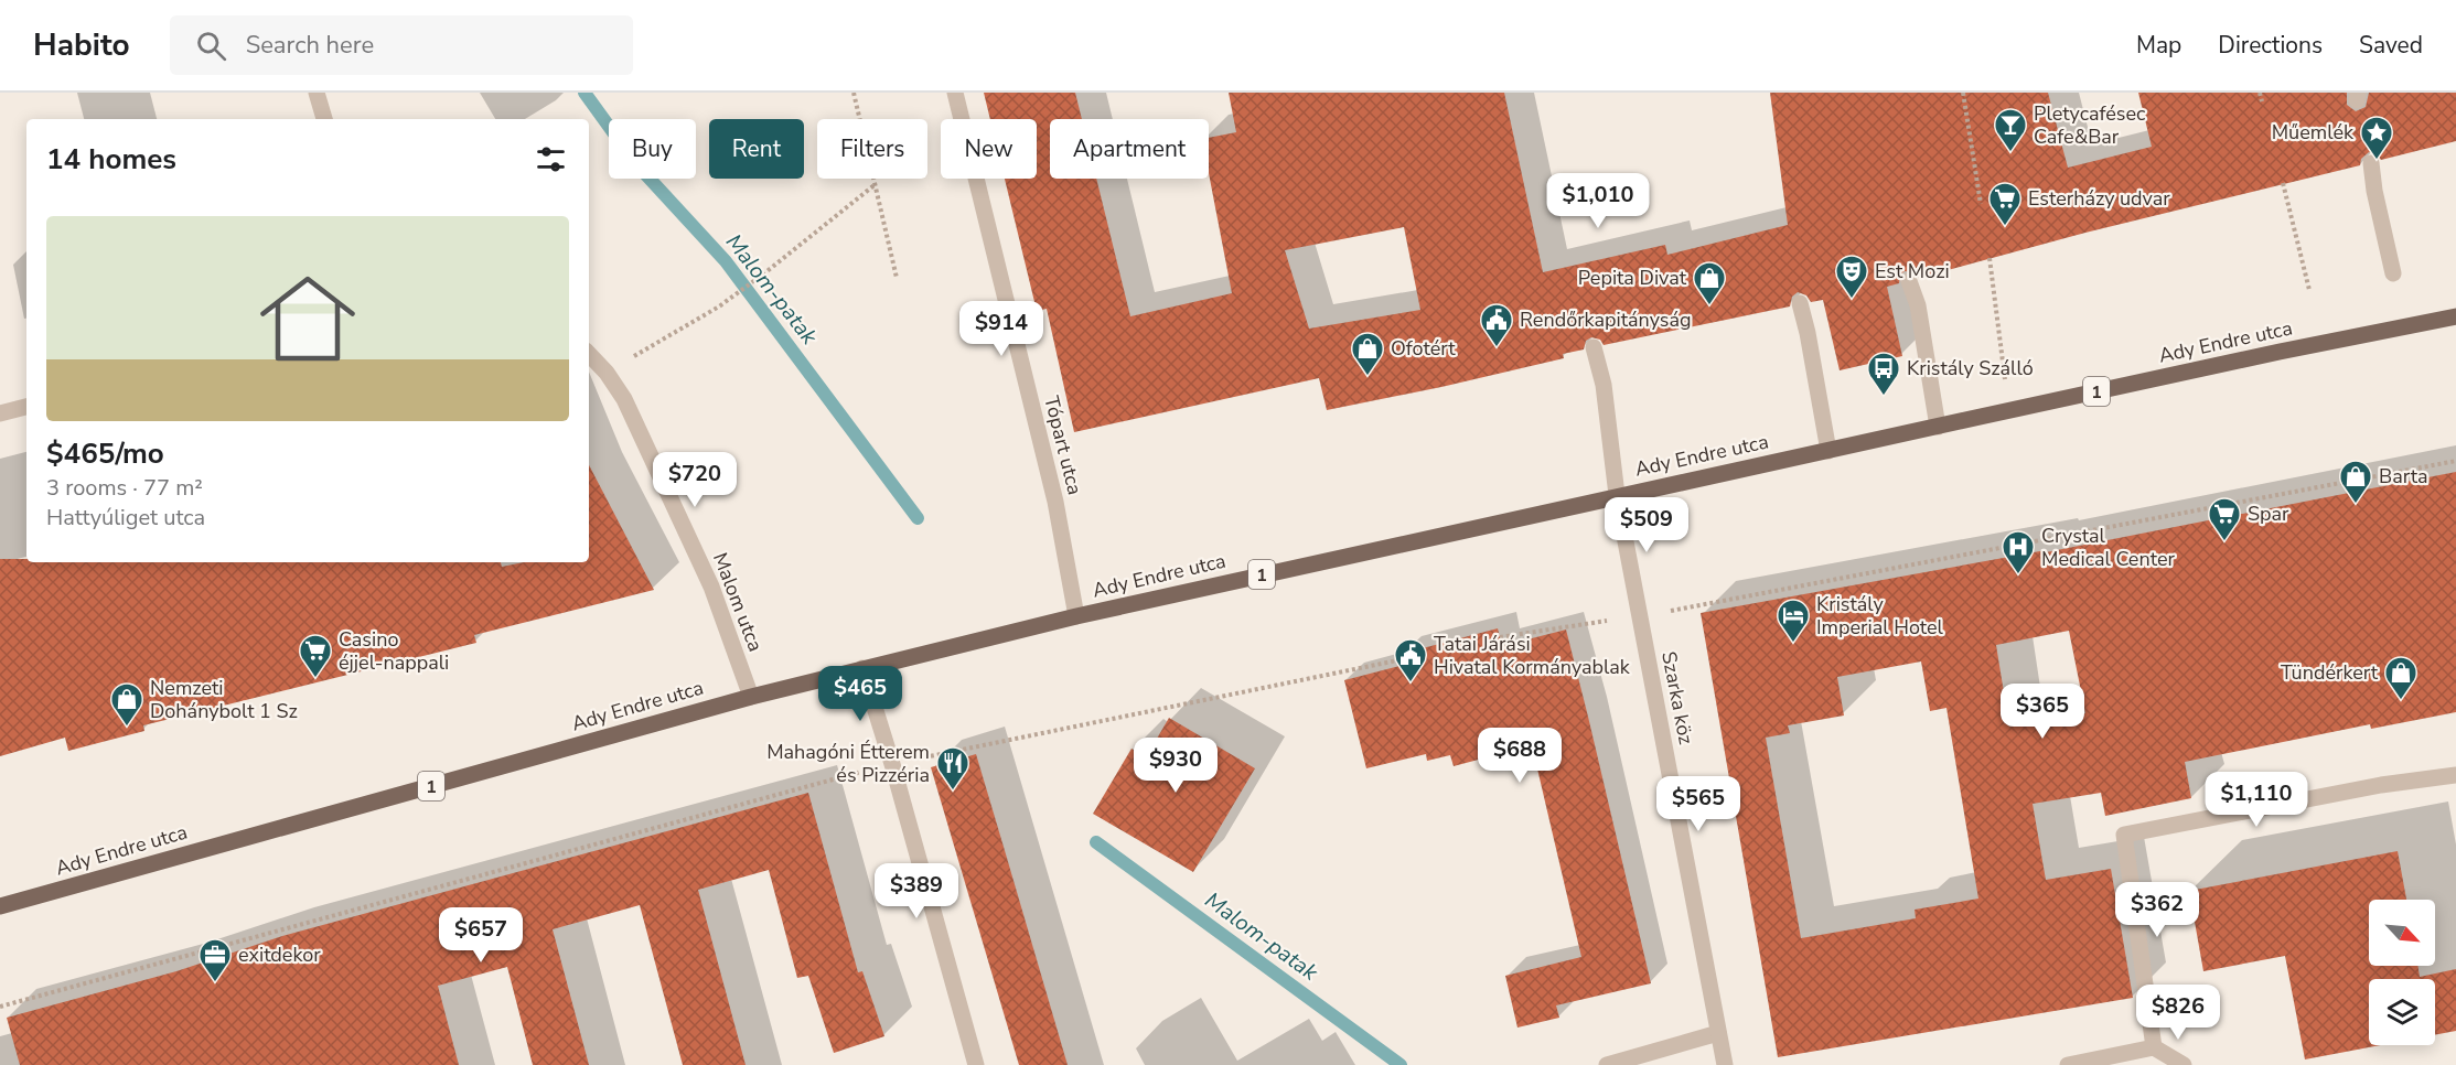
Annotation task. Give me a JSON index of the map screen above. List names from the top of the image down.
{
  "streets": {
    "main road": ["Ady Endre utca", "1"],
    "street": ["Tópart utca", "Malom utca", "Szarka köz"]
  },
  "crossings": [
    ["Ady Endre utca", "Tópart utca"],
    ["Ady Endre utca", "Malom utca"],
    ["Ady Endre utca", "Szarka köz"]
  ],
  "water": ["Malom-patak"],
  "places": {
    "bar": ["Pletycafésec Cafe&Bar"],
    "place": ["Műemlék"],
    "supermarket": ["Esterházy udvar", "Spar", "Casino éjjel-nappali"],
    "theatre": ["Est Mozi"],
    "shop": [
      "Pepita Divat",
      "Ofotért",
      "Barta",
      "Tündérkert",
      "Nemzeti Dohánybolt 1 Sz"
    ],
    "public building": ["Rendőrkapitányság", "Tatai Járási Hivatal Kormányablak"],
    "bus stop": ["Kristály Szálló"],
    "hospital": ["Crystal Medical Center"],
    "hotel": ["Kristály Imperial Hotel"],
    "restaurant": ["Mahagóni Étterem és Pizzéria"],
    "office": ["exitdekor"]
  },
  "north": "bottom right",
  "page": {
    "header": "Habito",
    "search": "Search here",
    "nav": ["Map", "Directions", "Saved"],
    "chip": [
      "Buy",
      "Rent",
      "Filters",
      "New",
      "Apartment"
    ],
    "heading": "14 homes",
    "price": [
      "$1,010",
      "$914",
      "$720",
      "$509",
      "$465",
      "$365",
      "$688",
      "$930",
      "$1,110",
      "$565",
      "$389",
      "$362",
      "$657",
      "$826"
    ],
    "list": [
      {
        "name": "$465/mo",
        "note": "3 rooms · 77 m² · Hattyúliget utca"
      }
    ]
  }
}
